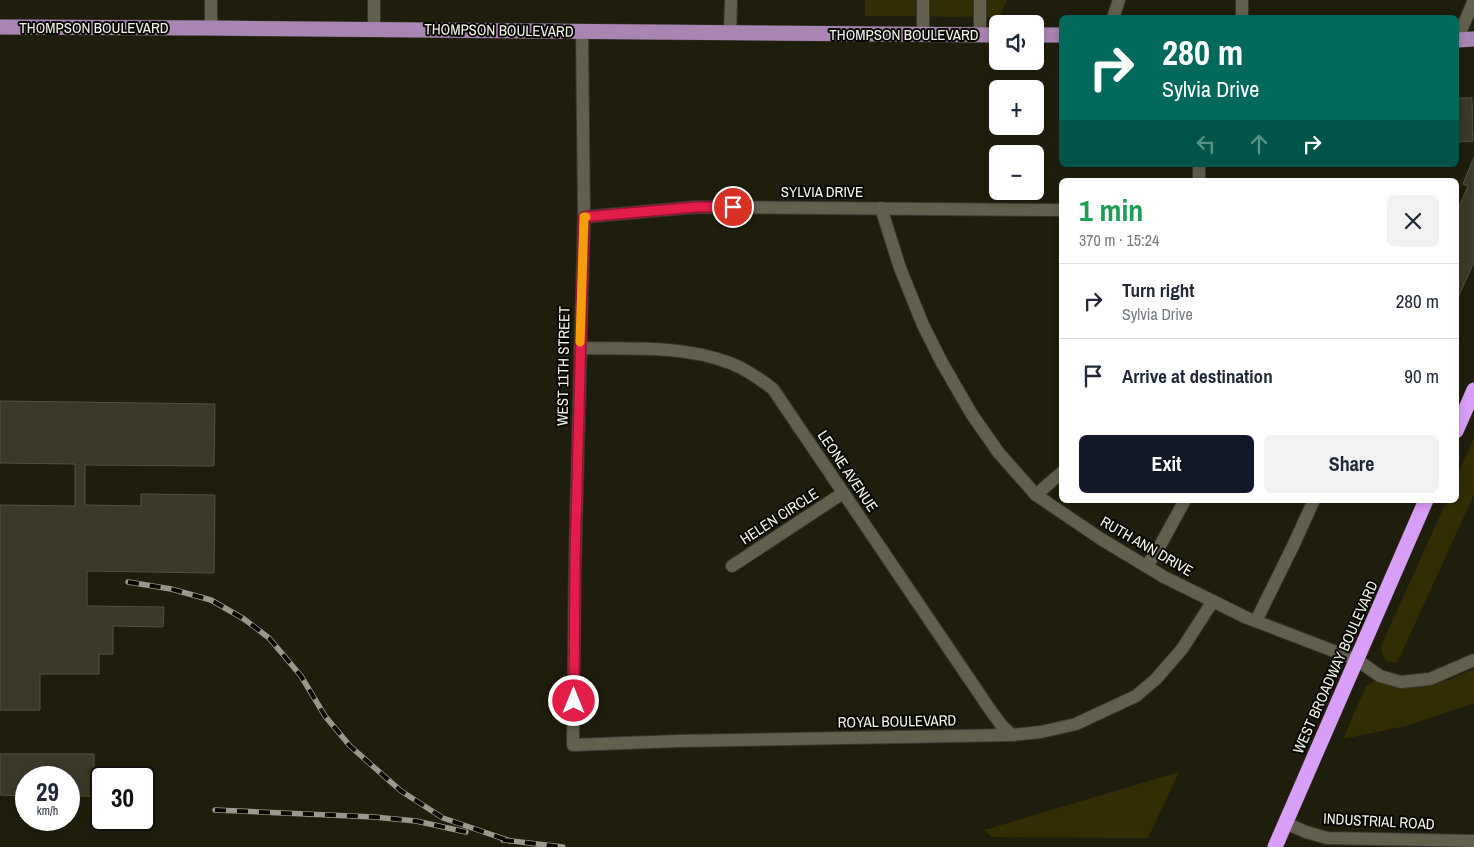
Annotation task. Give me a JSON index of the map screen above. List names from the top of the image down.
{
  "streets": {
    "highway": ["WEST BROADWAY BOULEVARD"],
    "main road": ["THOMPSON BOULEVARD"],
    "street": [
      "SYLVIA DRIVE",
      "WEST 11TH STREET",
      "LEONE AVENUE",
      "HELEN CIRCLE",
      "RUTH ANN DRIVE",
      "ROYAL BOULEVARD",
      "INDUSTRIAL ROAD"
    ]
  },
  "crossings": [
    ["THOMPSON BOULEVARD", "WEST 11TH STREET"],
    ["SYLVIA DRIVE", "WEST 11TH STREET"],
    ["SYLVIA DRIVE", "RUTH ANN DRIVE"],
    ["WEST 11TH STREET", "LEONE AVENUE"],
    ["WEST 11TH STREET", "ROYAL BOULEVARD"],
    ["LEONE AVENUE", "HELEN CIRCLE"],
    ["LEONE AVENUE", "ROYAL BOULEVARD"],
    ["RUTH ANN DRIVE", "WEST BROADWAY BOULEVARD"],
    ["RUTH ANN DRIVE", "ROYAL BOULEVARD"],
    ["WEST BROADWAY BOULEVARD", "INDUSTRIAL ROAD"]
  ],
  "page": {
    "map_buttons": ["+", "−"],
    "turn": ["280 m", "Sylvia Drive"],
    "heading": ["1 min", "370 m · 15:24"],
    "list": [
      {
        "name": "Turn right",
        "note": "Sylvia Drive",
        "value": "280 m"
      },
      {
        "name": "Arrive at destination",
        "value": "90 m"
      }
    ],
    "buttons": ["Exit", "Share"],
    "speed": "29 km/h",
    "limit": "30"
  }
}
